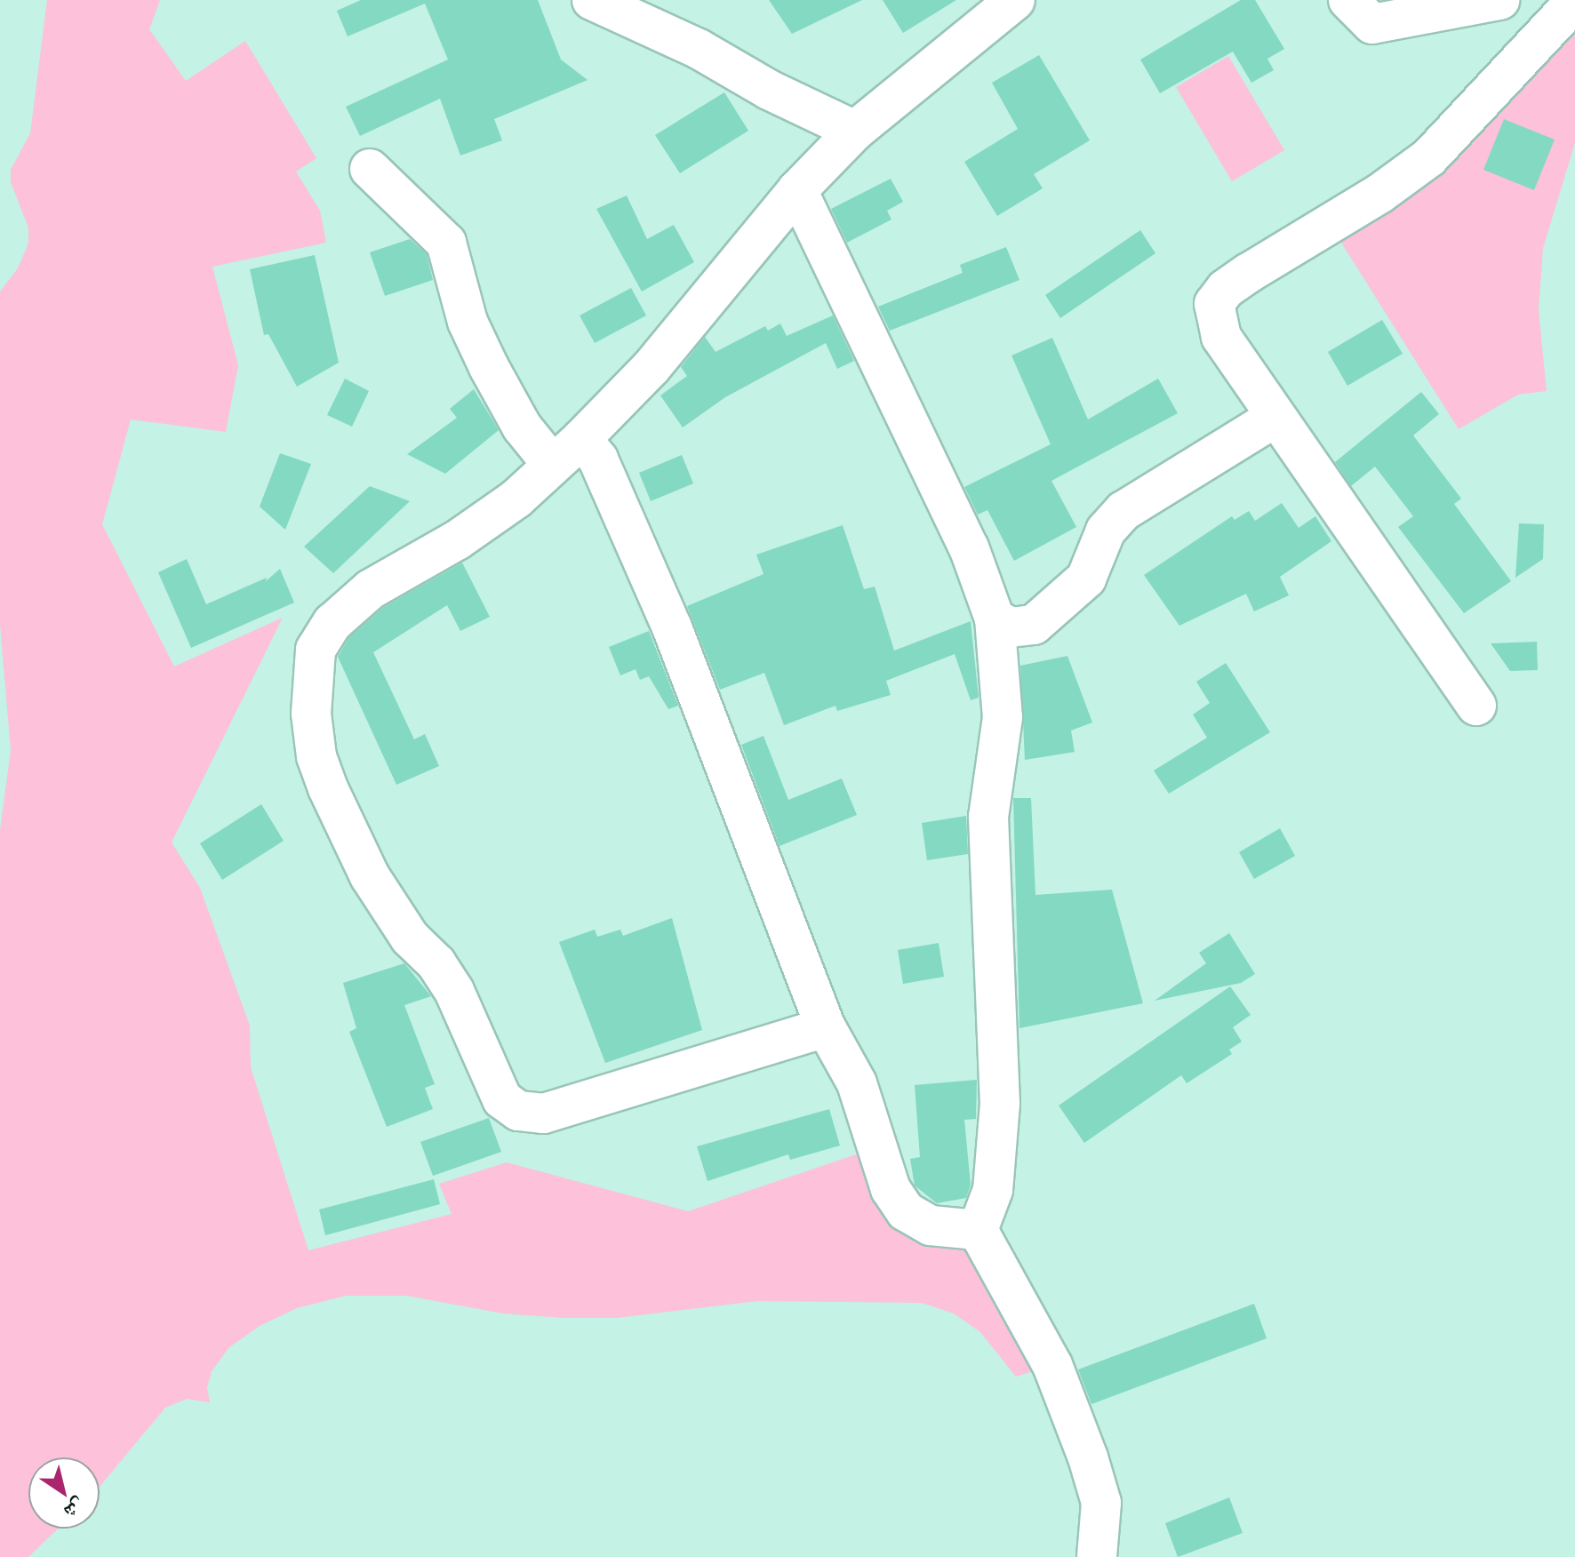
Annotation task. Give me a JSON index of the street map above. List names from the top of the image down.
{
  "north": "bottom right"
}
